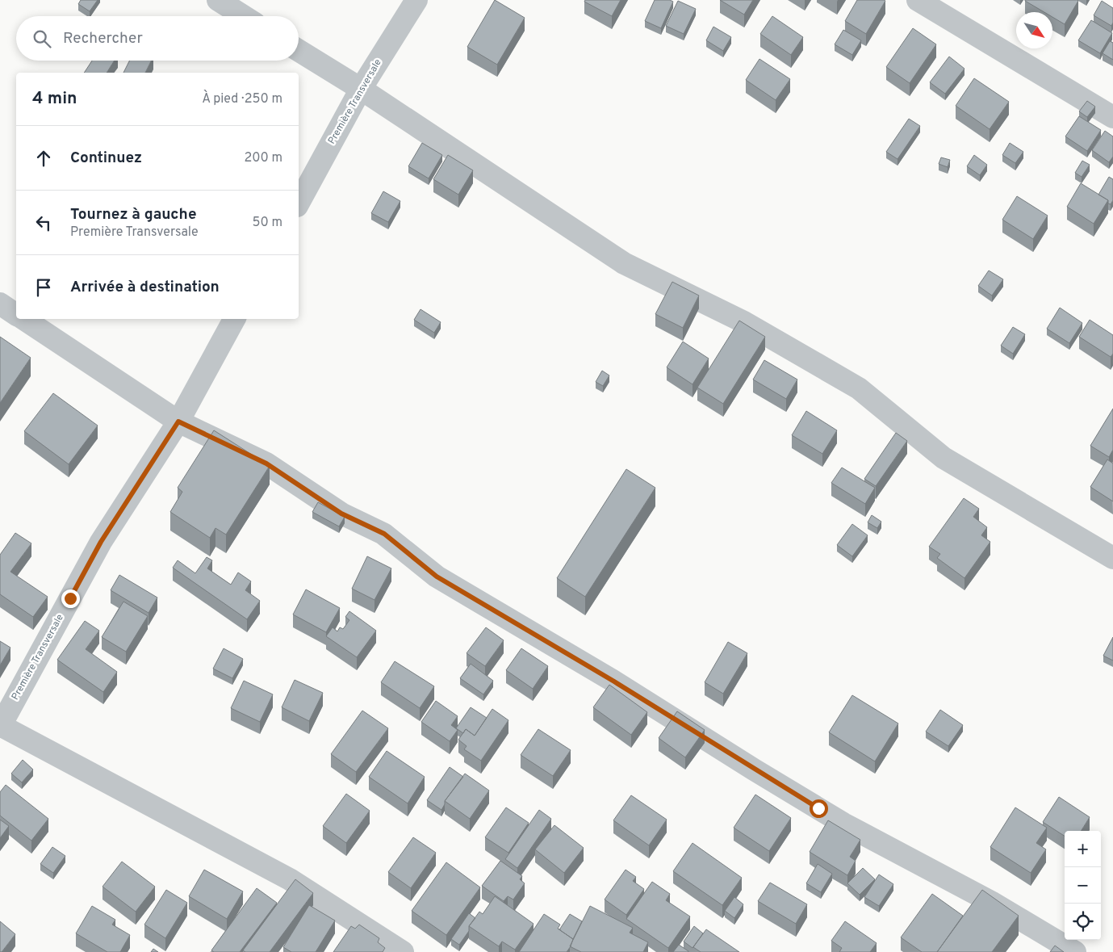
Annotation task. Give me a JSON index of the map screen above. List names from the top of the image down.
{
  "streets": {
    "street": ["Première Transversale"]
  },
  "north": "bottom right",
  "page": {
    "search": "Rechercher",
    "heading": ["4 min", "À pied · 250 m"],
    "list": [
      ["Continuez", "200 m"],
      ["Tournez à gauche", "Première Transversale", "50 m"],
      "Arrivée à destination"
    ],
    "map_buttons": ["+", "−"]
  }
}
